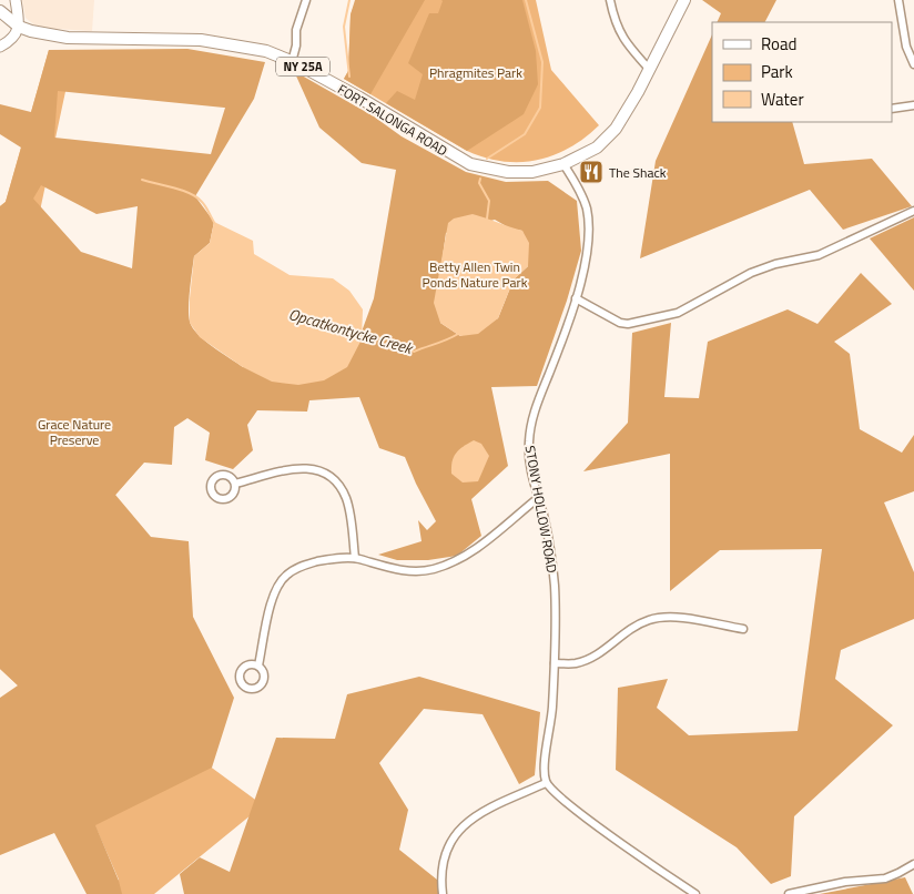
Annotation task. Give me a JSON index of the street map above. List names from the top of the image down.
{
  "streets": {
    "main road": ["NY 25A", "FORT SALONGA ROAD"],
    "street": ["STONY HOLLOW ROAD"]
  },
  "crossings": [
    ["NY 25A", "FORT SALONGA ROAD"],
    ["FORT SALONGA ROAD", "STONY HOLLOW ROAD"]
  ],
  "water": ["Opcatkontycke Creek"],
  "parks": ["Phragmites Park", "Betty Allen Twin Ponds Nature Park", "Grace Nature Preserve"],
  "places": {
    "restaurant": ["The Shack"]
  },
  "legend": ["Road", "Park", "Water"]
}
